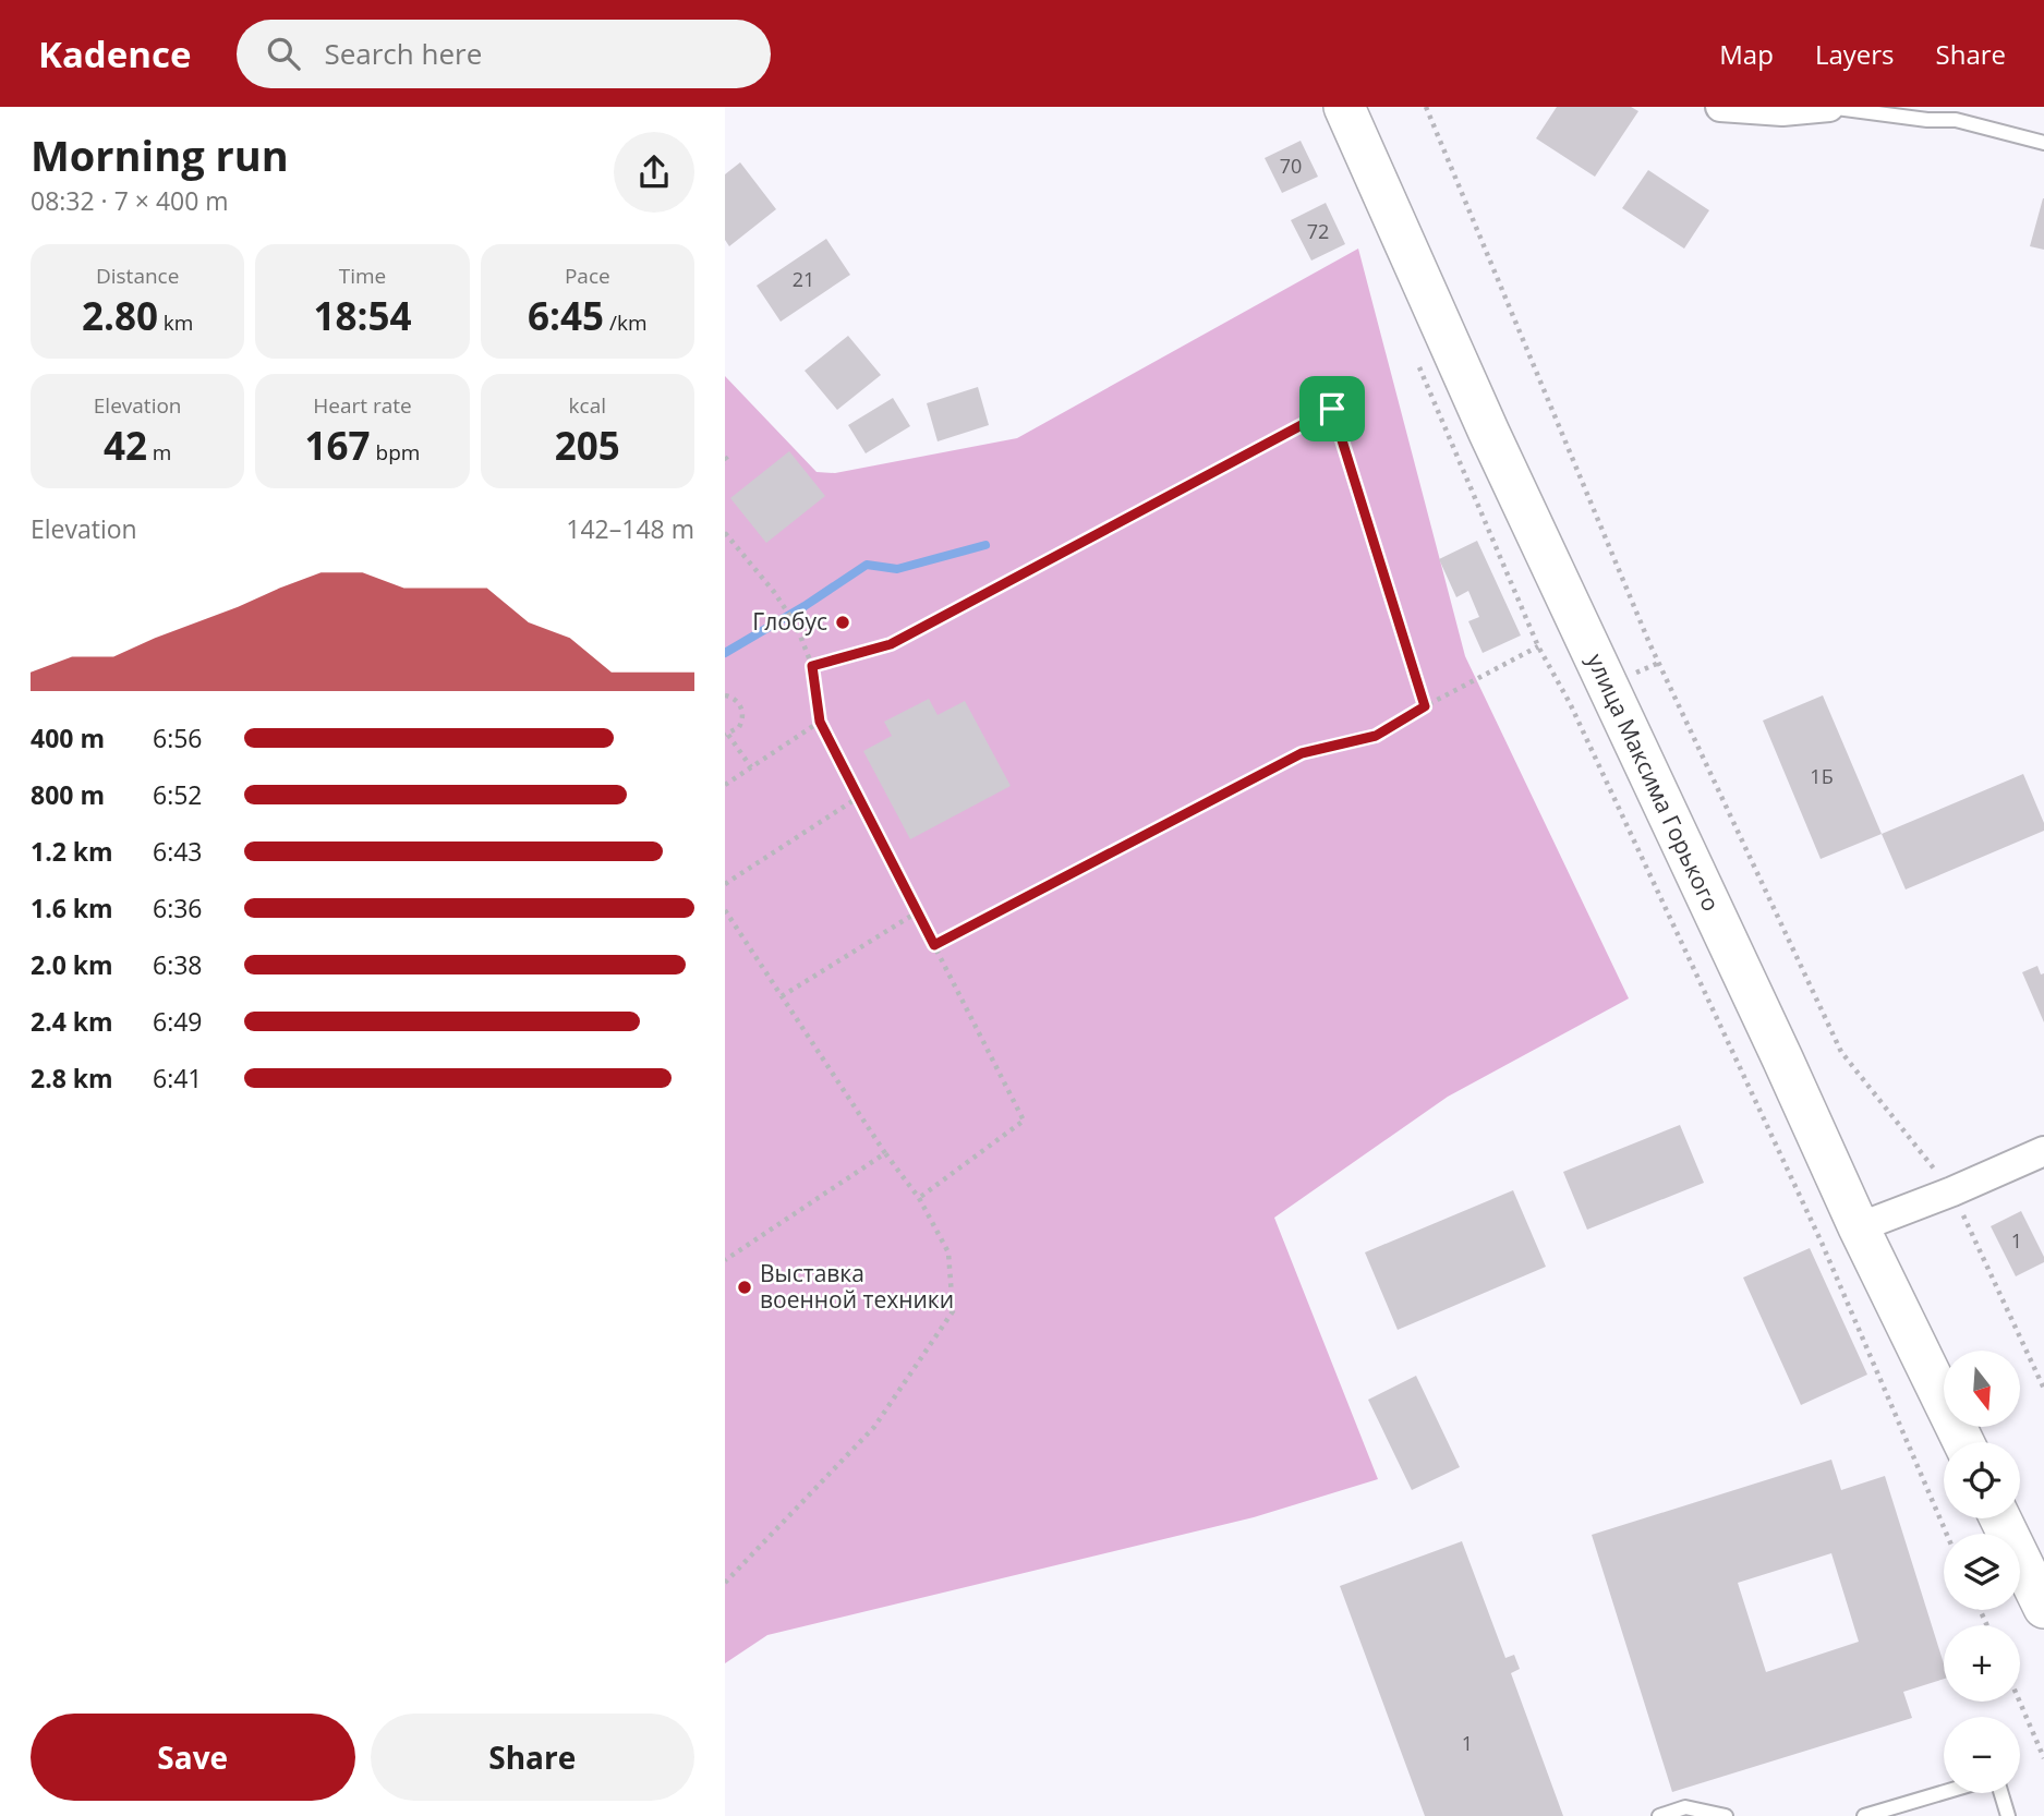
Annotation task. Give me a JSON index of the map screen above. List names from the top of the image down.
{
  "streets": {
    "main road": ["улица Максима Горького"]
  },
  "places": ["Глобус", "Выставка военной техники"],
  "house_numbers": [
    "70",
    "72",
    "21",
    "1Б",
    "1",
    "1"
  ],
  "north": "bottom",
  "page": {
    "header": "Kadence",
    "search": "Search here",
    "nav": ["Map", "Layers", "Share"],
    "heading": ["Morning run", "08:32 · 7 × 400 m"],
    "stats": [
      ["Distance", "2.80 km"],
      ["Time", "18:54"],
      ["Pace", "6:45 /km"],
      ["Elevation", "42 m"],
      ["Heart rate", "167 bpm"],
      ["kcal", "205"]
    ],
    "chart": ["Elevation", "142–148 m"],
    "list": [
      {
        "name": "400 m",
        "note": "6:56"
      },
      {
        "name": "800 m",
        "note": "6:52"
      },
      {
        "name": "1.2 km",
        "note": "6:43"
      },
      {
        "name": "1.6 km",
        "note": "6:36"
      },
      {
        "name": "2.0 km",
        "note": "6:38"
      },
      {
        "name": "2.4 km",
        "note": "6:49"
      },
      {
        "name": "2.8 km",
        "note": "6:41"
      }
    ],
    "map_buttons": ["+", "−"],
    "buttons": ["Save", "Share"]
  }
}
